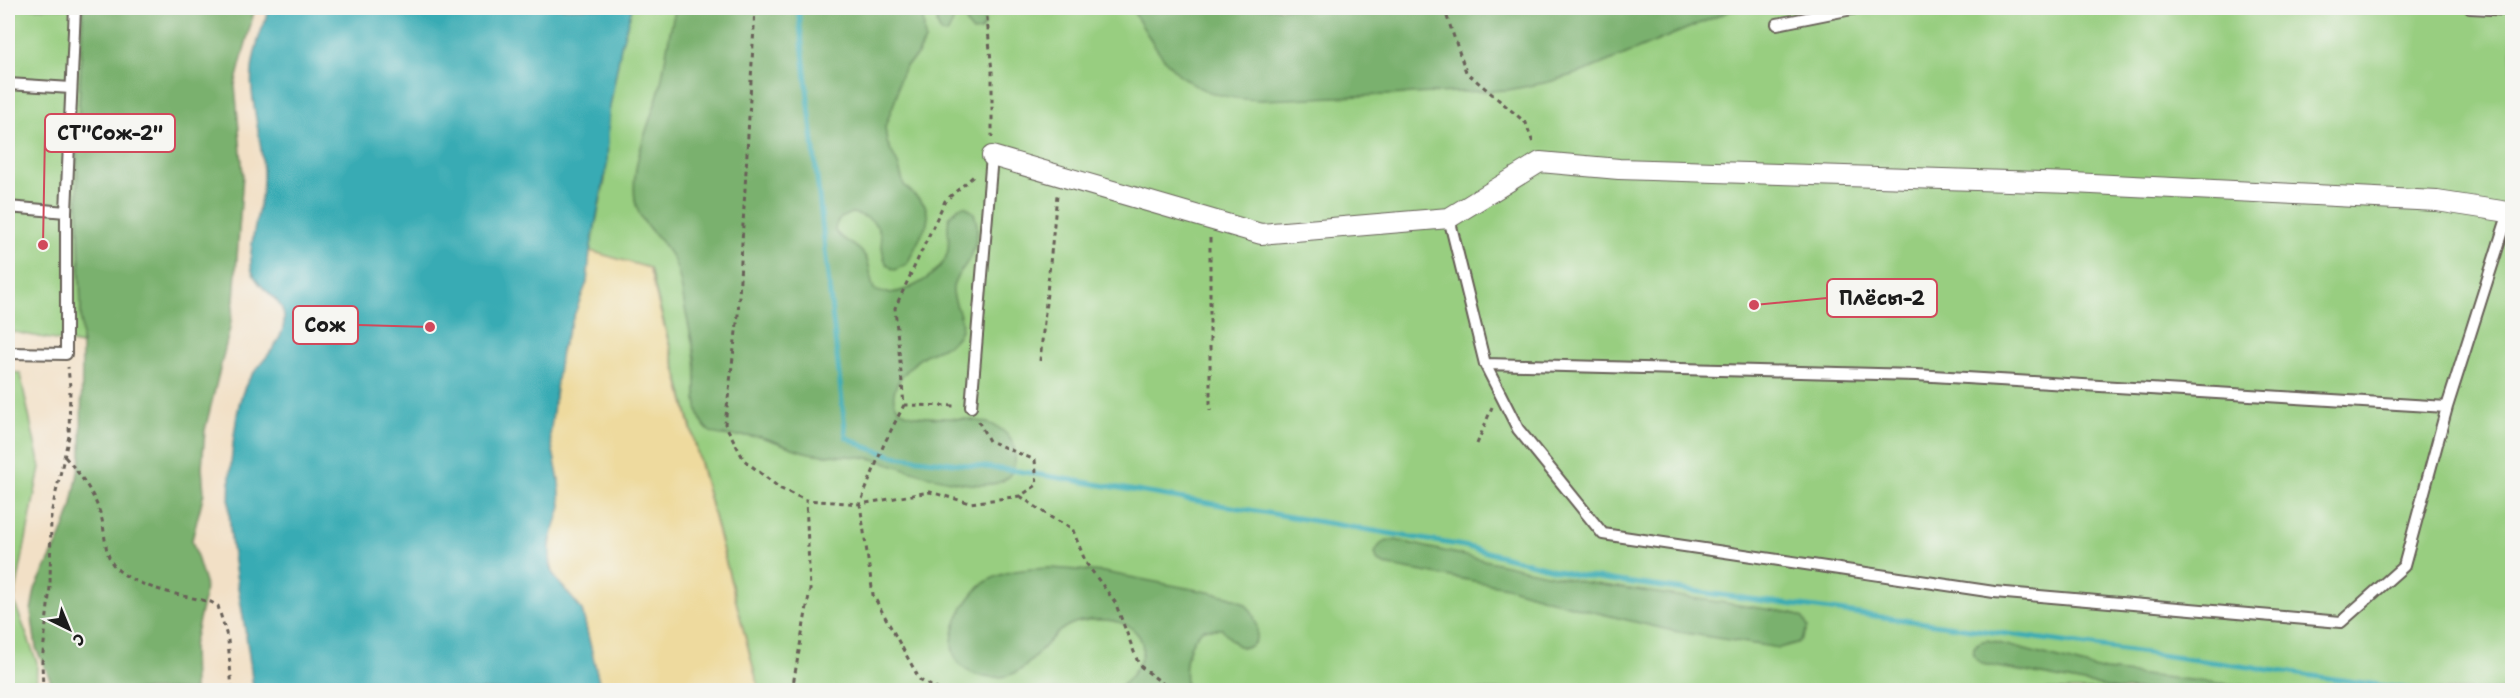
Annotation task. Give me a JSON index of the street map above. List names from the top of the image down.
{
  "places": ["СТ\"Сож-2\"", "Плёсы-2", "Сож"],
  "north": "bottom right"
}
